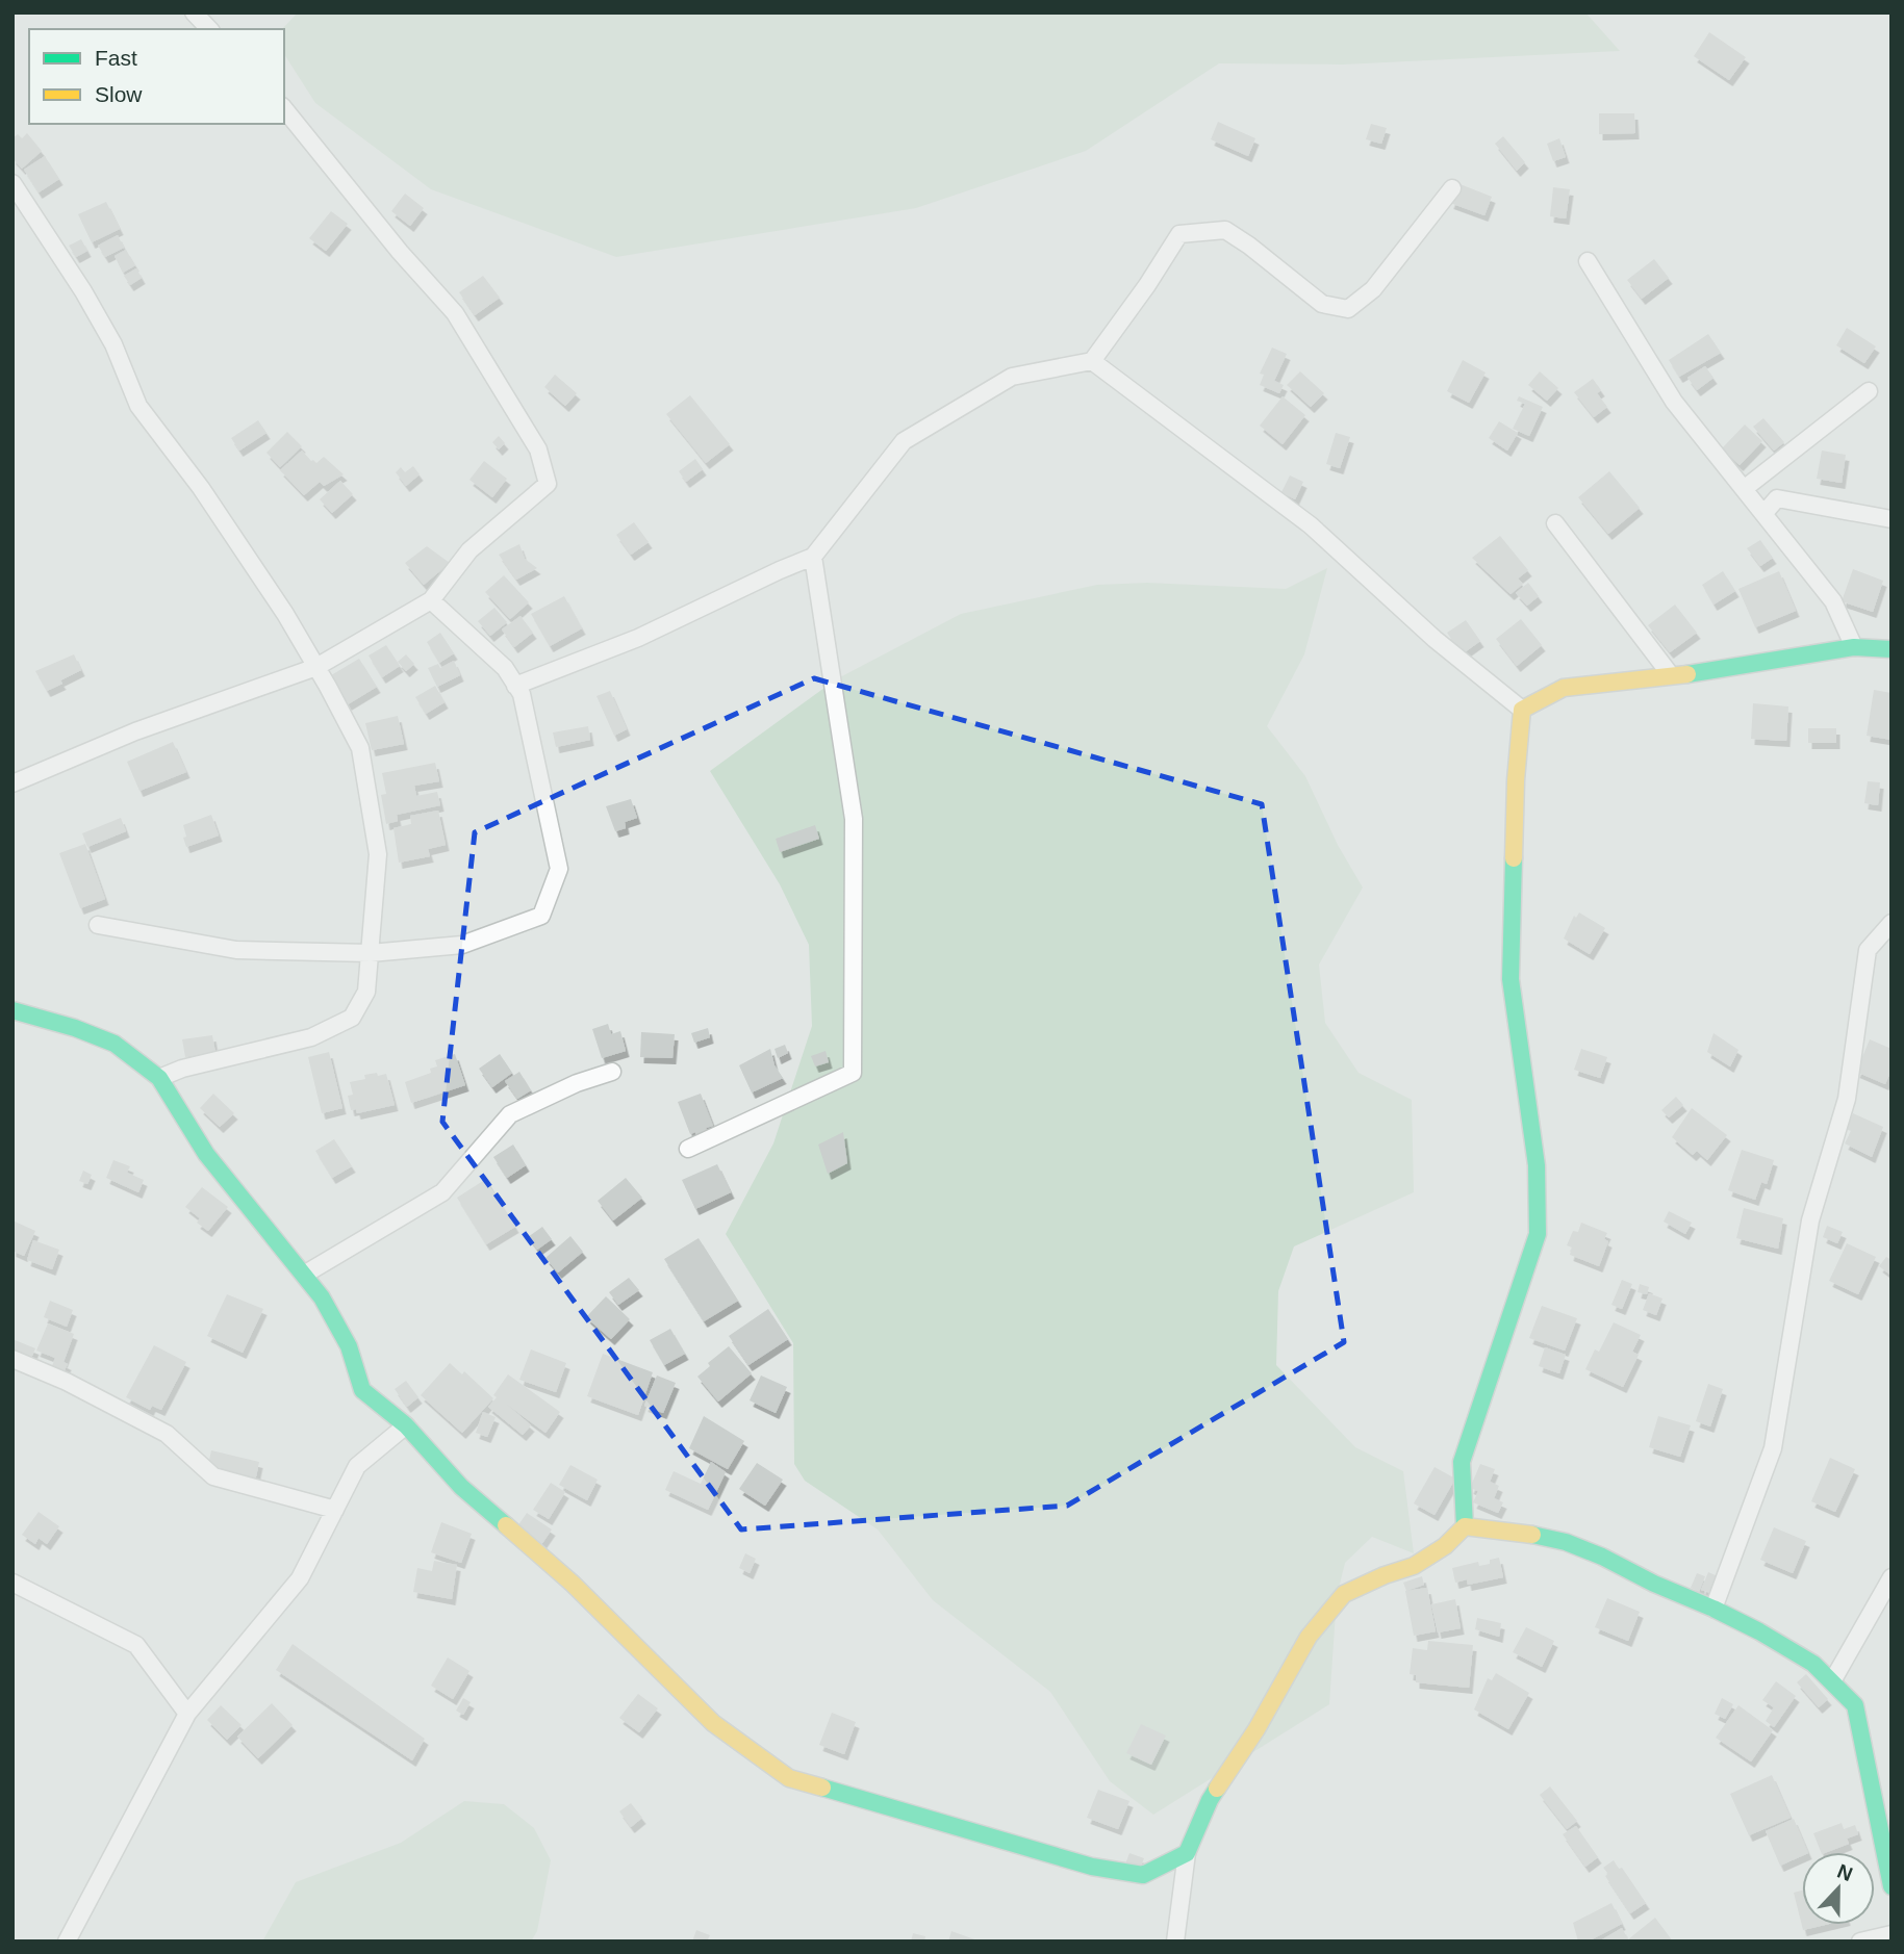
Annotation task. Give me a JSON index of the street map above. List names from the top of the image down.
{
  "legend": ["Fast", "Slow"],
  "north": "top"
}
